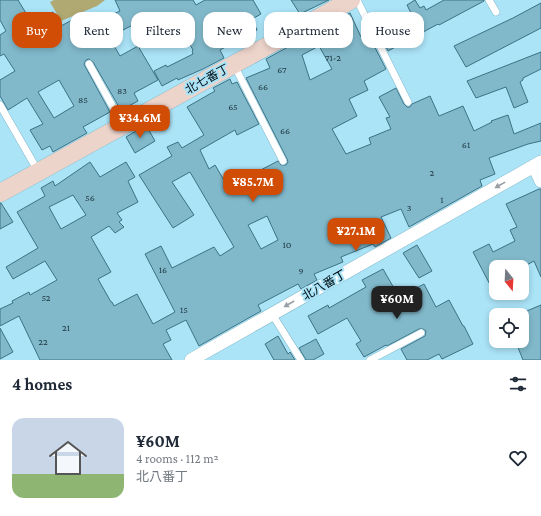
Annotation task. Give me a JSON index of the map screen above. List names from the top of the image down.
{
  "streets": {
    "street": ["北七番丁", "北八番丁"]
  },
  "one_way": ["北八番丁"],
  "house_numbers": [
    "71-2",
    "67",
    "66",
    "83",
    "85",
    "65",
    "66",
    "61",
    "2",
    "56",
    "1",
    "3",
    "10",
    "16",
    "9",
    "52",
    "15",
    "21",
    "22"
  ],
  "north": "bottom",
  "page": {
    "chip": [
      "Buy",
      "Rent",
      "Filters",
      "New",
      "Apartment",
      "House"
    ],
    "price": [
      "¥34.6M",
      "¥85.7M",
      "¥27.1M",
      "¥60M"
    ],
    "heading": "4 homes",
    "list": [
      {
        "name": "¥60M",
        "note": "4 rooms · 112 m² · 北八番丁"
      }
    ]
  }
}
